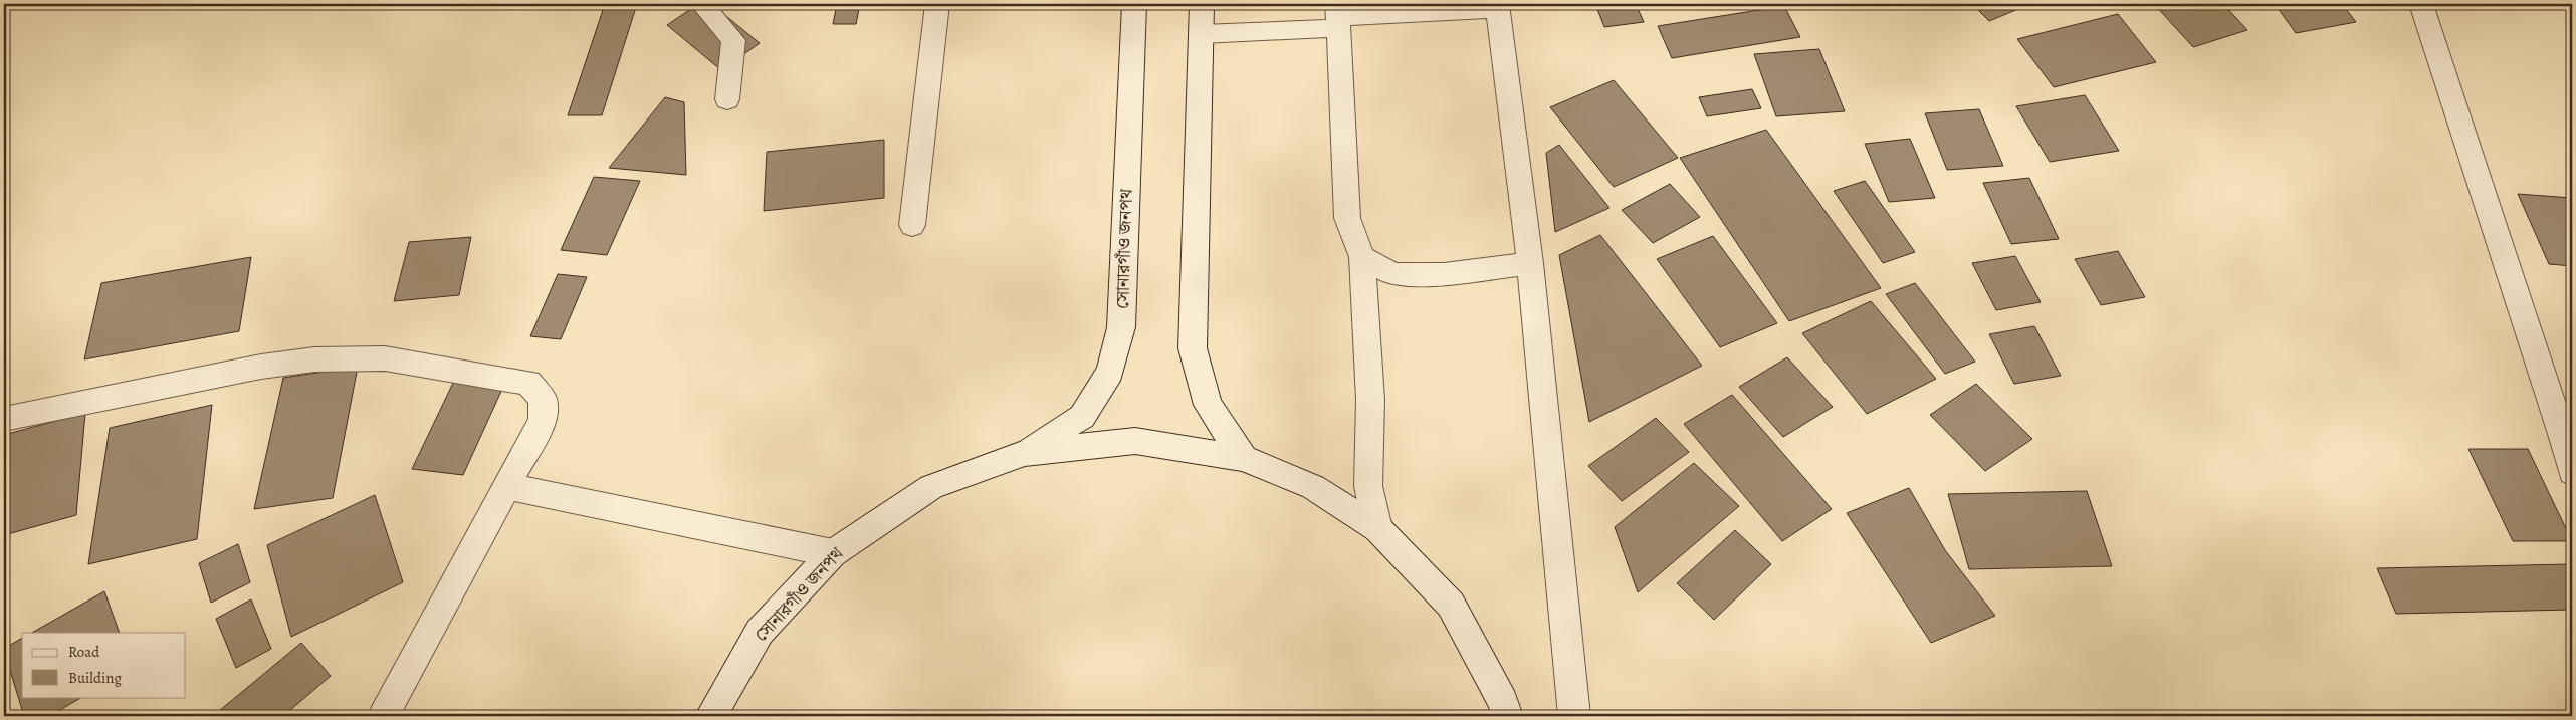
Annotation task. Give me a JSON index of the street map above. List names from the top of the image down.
{
  "streets": {
    "street": ["সোনারগাঁও জনপথ"]
  },
  "legend": ["Road", "Building"]
}
